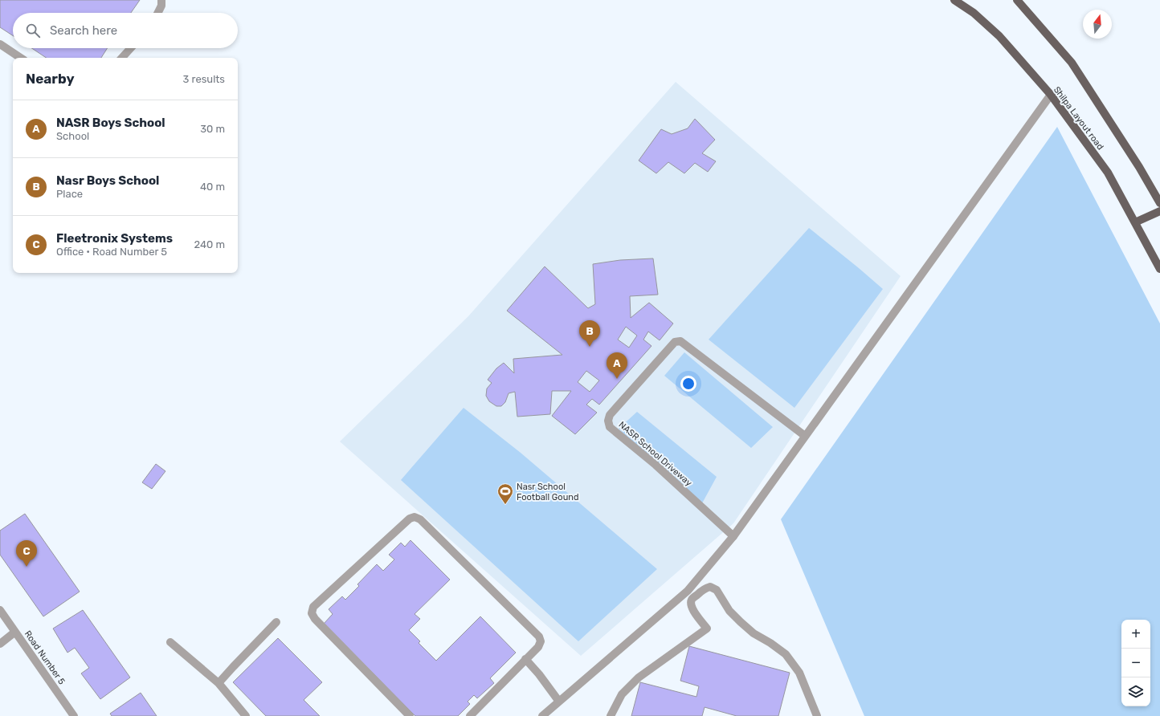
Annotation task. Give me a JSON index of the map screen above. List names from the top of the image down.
{
  "streets": {
    "main road": ["Shilpa Layout road"],
    "street": ["NASR School Driveway", "Road Number 5"]
  },
  "places": {
    "sports": ["Nasr School Football Gound"]
  },
  "north": "top",
  "page": {
    "search": "Search here",
    "heading": ["Nearby", "3 results"],
    "list": [
      {
        "mark": "A",
        "name": "NASR Boys School",
        "note": "School",
        "value": "30 m"
      },
      {
        "mark": "B",
        "name": "Nasr Boys School",
        "note": "Place",
        "value": "40 m"
      },
      {
        "mark": "C",
        "name": "Fleetronix Systems",
        "note": "Office · Road Number 5",
        "value": "240 m"
      }
    ],
    "pins": ["B", "A", "C"],
    "map_buttons": ["+", "−"]
  }
}
